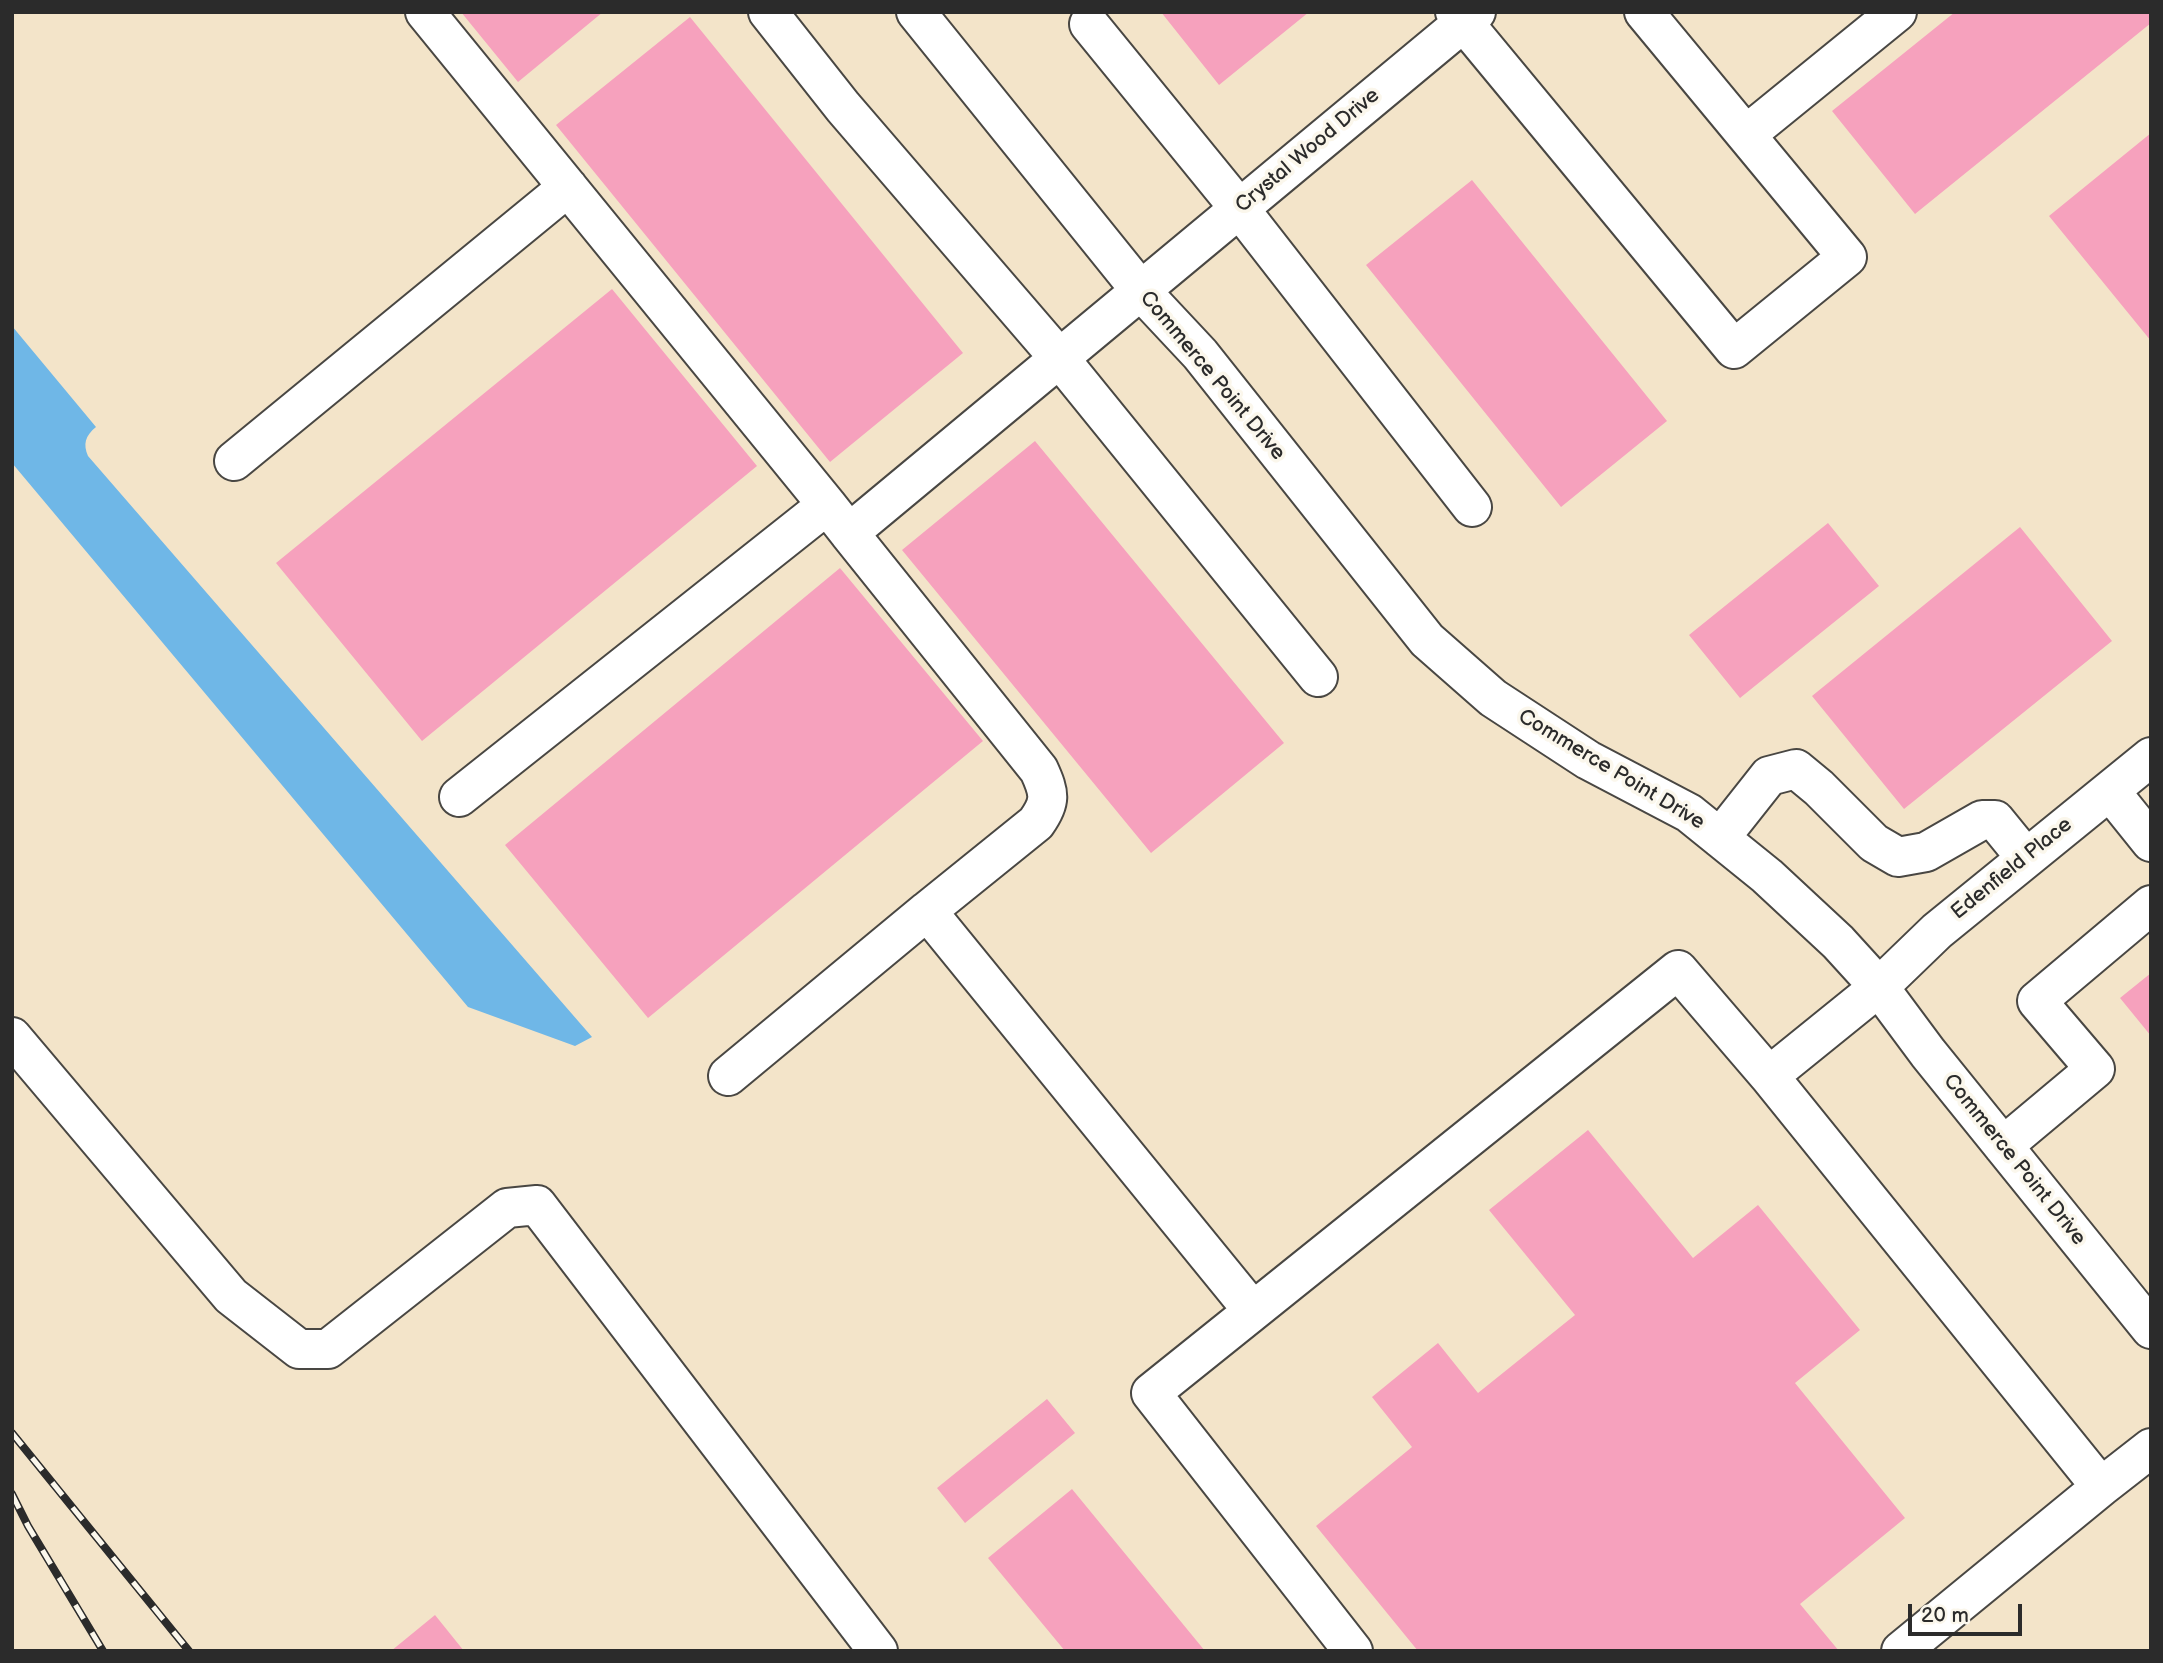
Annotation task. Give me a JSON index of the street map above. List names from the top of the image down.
{
  "streets": {
    "street": ["Crystal Wood Drive", "Commerce Point Drive", "Edenfield Place"]
  },
  "crossings": [
    ["Crystal Wood Drive", "Commerce Point Drive"],
    ["Commerce Point Drive", "Edenfield Place"]
  ],
  "scale_bar": "20 m"
}
